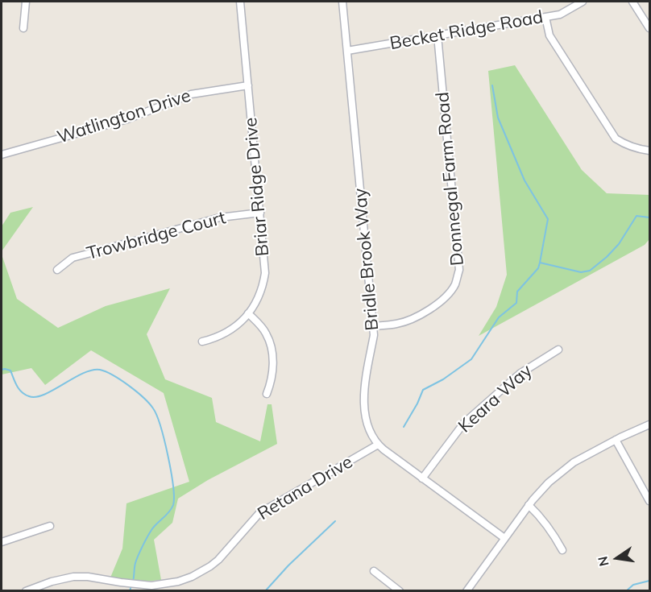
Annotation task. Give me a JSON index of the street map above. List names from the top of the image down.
{
  "streets": {
    "street": [
      "Becket Ridge Road",
      "Watlington Drive",
      "Donnegal Farm Road",
      "Briar Ridge Drive",
      "Trowbridge Court",
      "Bridle Brook Way",
      "Keara Way",
      "Retana Drive"
    ]
  },
  "crossings": [
    ["Becket Ridge Road", "Donnegal Farm Road"],
    ["Becket Ridge Road", "Bridle Brook Way"],
    ["Watlington Drive", "Briar Ridge Drive"],
    ["Donnegal Farm Road", "Bridle Brook Way"],
    ["Briar Ridge Drive", "Trowbridge Court"],
    ["Bridle Brook Way", "Keara Way"],
    ["Bridle Brook Way", "Retana Drive"]
  ],
  "north": "left"
}
